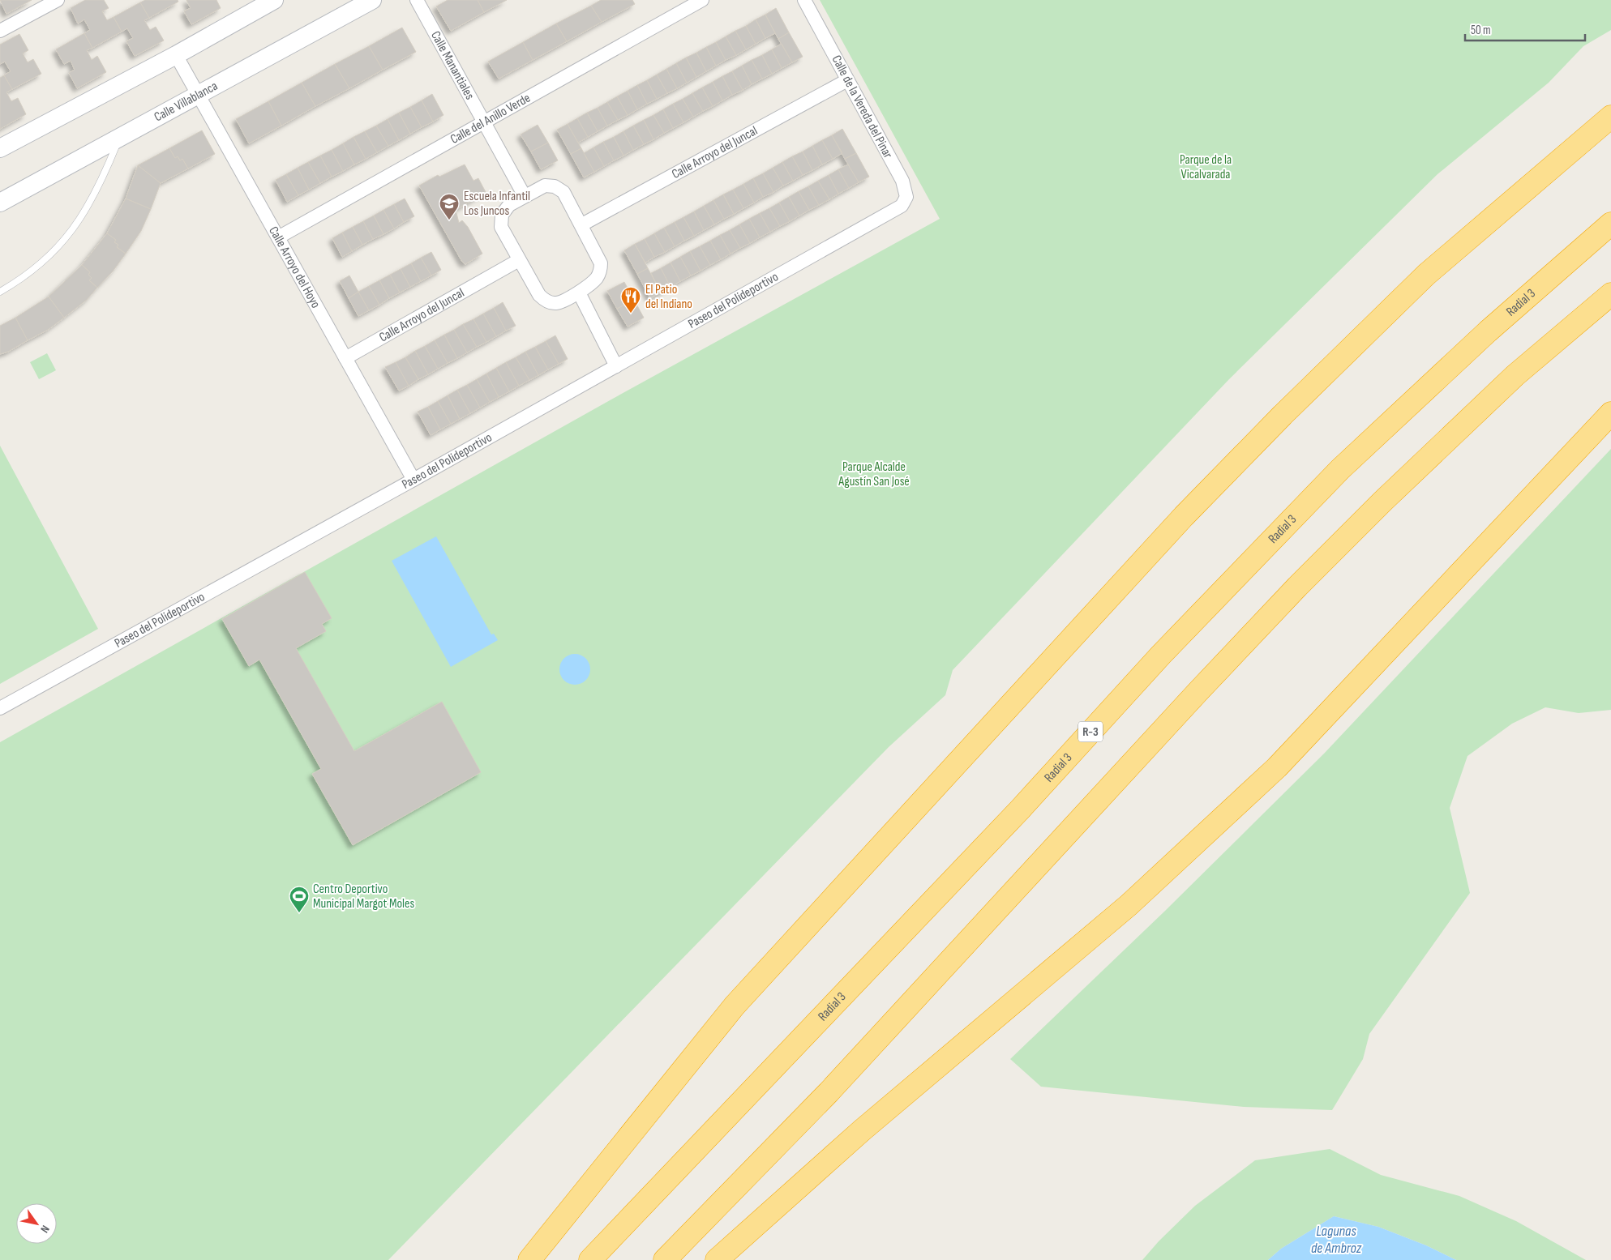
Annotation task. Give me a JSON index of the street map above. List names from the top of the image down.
{
  "streets": {
    "highway": ["Radial 3", "R-3"],
    "main road": ["Calle Villablanca"],
    "street": [
      "Calle Manantiales",
      "Calle de la Vereda del Pinar",
      "Calle del Anillo Verde",
      "Calle Arroyo del Juncal",
      "Calle Arroyo del Hoyo",
      "Paseo del Polideportivo"
    ]
  },
  "crossings": [
    ["Calle Manantiales", "Calle del Anillo Verde"],
    ["Calle Manantiales", "Calle Arroyo del Juncal"],
    ["Calle Villablanca", "Calle Arroyo del Hoyo"],
    ["Calle de la Vereda del Pinar", "Calle Arroyo del Juncal"],
    ["Calle de la Vereda del Pinar", "Paseo del Polideportivo"],
    ["Calle del Anillo Verde", "Calle Arroyo del Hoyo"],
    ["Calle Arroyo del Juncal", "Calle Arroyo del Hoyo"],
    ["Calle Arroyo del Hoyo", "Paseo del Polideportivo"]
  ],
  "water": ["Lagunas de Ambroz"],
  "parks": ["Parque de la Vicalvarada", "Parque Alcalde Agustín San José"],
  "places": {
    "school or university": ["Escuela Infantil Los Juncos"],
    "restaurant": ["El Patio del Indiano"],
    "sports": ["Centro Deportivo Municipal Margot Moles"]
  },
  "scale_bar": "50 m",
  "north": "bottom right"
}
